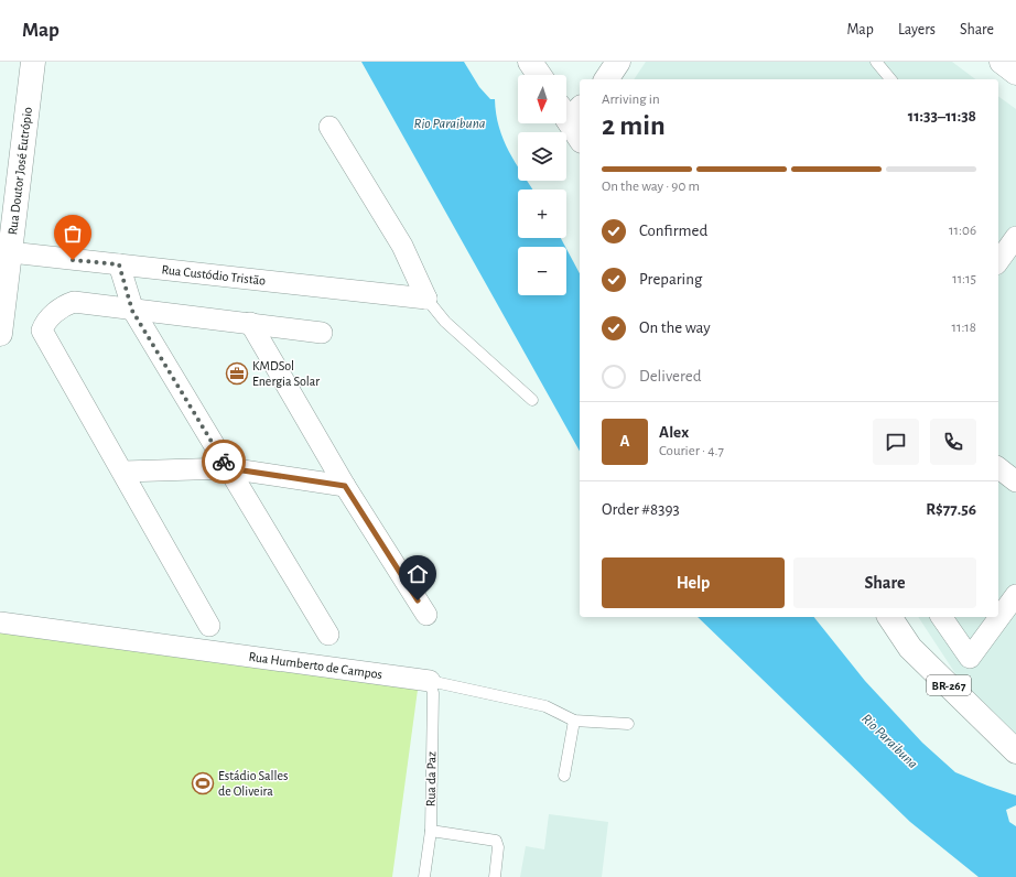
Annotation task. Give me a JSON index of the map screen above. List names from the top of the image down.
{
  "streets": {
    "main road": ["Rua Doutor José Eutrópio", "BR-267"],
    "street": ["Rua Custódio Tristão", "Rua Humberto de Campos"],
    "lane": ["Rua da Paz"]
  },
  "crossings": [
    ["Rua Doutor José Eutrópio", "Rua Custódio Tristão"],
    ["Rua Humberto de Campos", "Rua da Paz"]
  ],
  "water": ["Rio Paraibuna"],
  "places": {
    "office": ["KMDSol Energia Solar"],
    "sports": ["Estádio Salles de Oliveira"]
  },
  "north": "bottom",
  "page": {
    "header": "Map",
    "nav": ["Map", "Layers", "Share"],
    "map_buttons": ["+", "−"],
    "heading": ["2 min", "Arriving in", "11:33–11:38"],
    "panel": [
      "Alex",
      "Courier · 4.7",
      "Order #8393",
      "R$77.56"
    ],
    "bar": "On the way · 90 m",
    "list": [
      ["Confirmed", "11:06"],
      ["Preparing", "11:15"],
      ["On the way", "11:18"],
      "Delivered"
    ],
    "round": "A",
    "buttons": ["Help", "Share"]
  }
}
